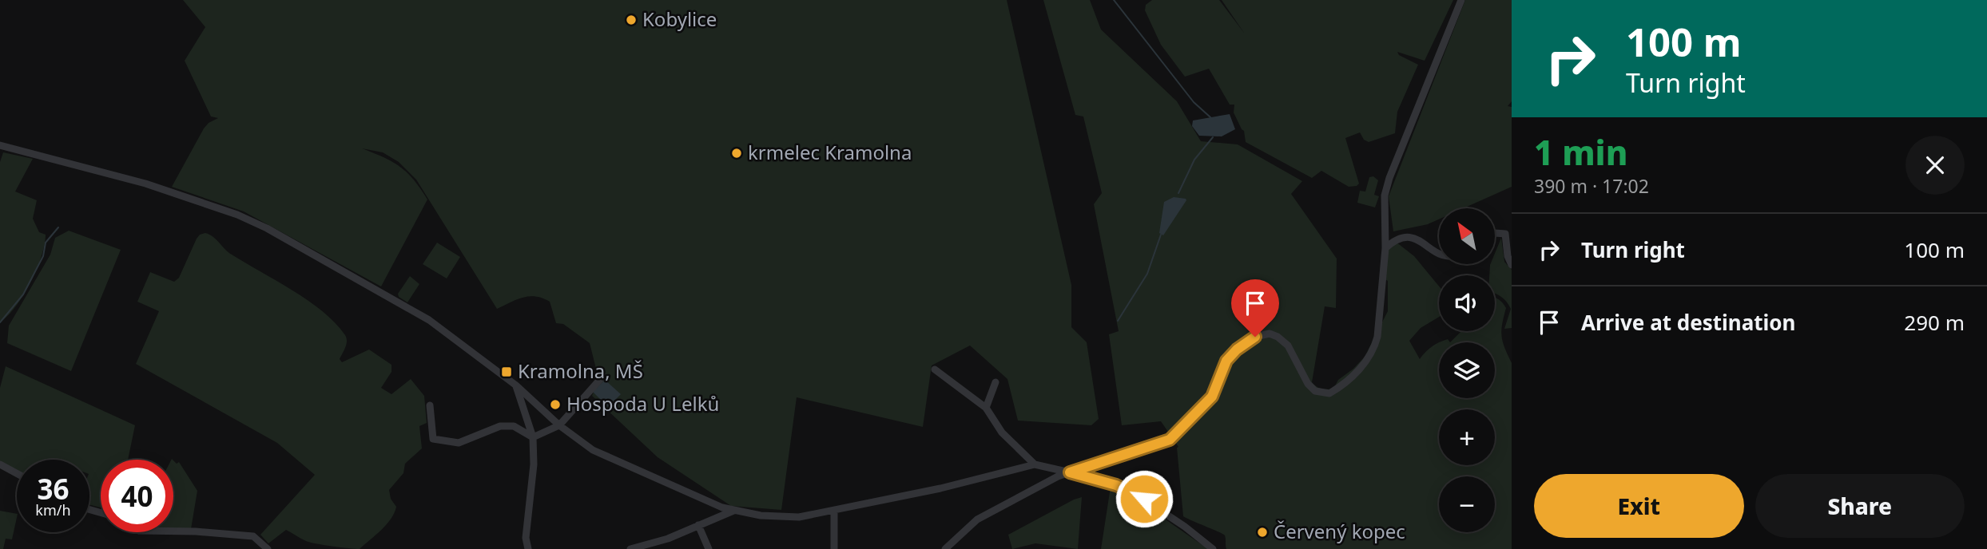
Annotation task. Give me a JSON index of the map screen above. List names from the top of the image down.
{
  "places": {
    "other": [
      "Kobylice",
      "krmelec Kramolna",
      "Hospoda U Lelků",
      "Červený kopec"
    ],
    "transit": ["Kramolna, MŠ"]
  },
  "north": "top left",
  "page": {
    "turn": ["100 m", "Turn right"],
    "heading": ["1 min", "390 m · 17:02"],
    "map_buttons": ["+", "−"],
    "list": [
      {
        "name": "Turn right",
        "value": "100 m"
      },
      {
        "name": "Arrive at destination",
        "value": "290 m"
      }
    ],
    "speed": "36 km/h",
    "limit": "40",
    "buttons": ["Exit", "Share"]
  }
}
